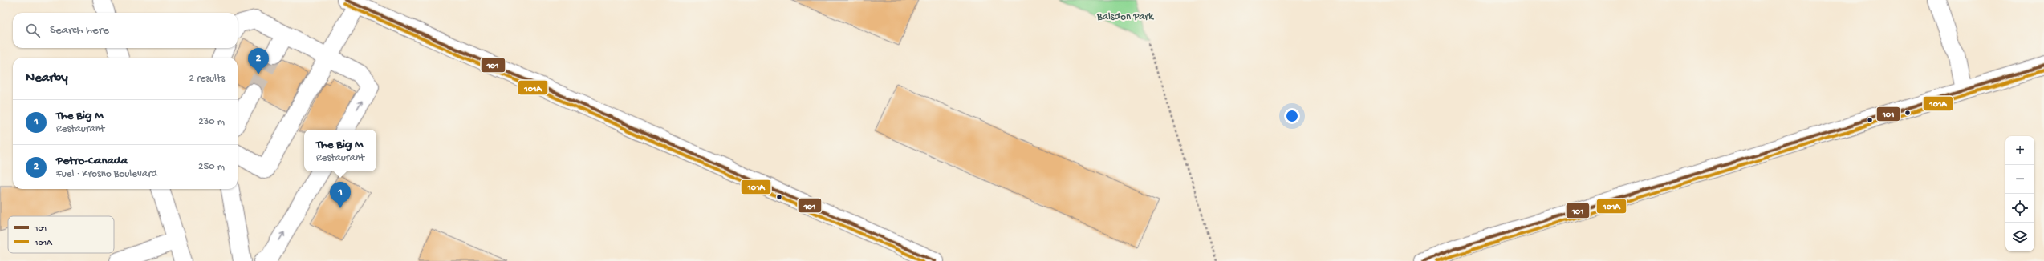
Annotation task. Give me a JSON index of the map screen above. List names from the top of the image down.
{
  "parks": ["Balsdon Park"],
  "lines": ["transit line 101", "transit line 101A"],
  "legend": ["101", "101A"],
  "page": {
    "search": "Search here",
    "pins": ["2", "1"],
    "heading": ["Nearby", "2 results"],
    "list": [
      {
        "mark": "1",
        "name": "The Big M",
        "note": "Restaurant",
        "value": "230 m"
      },
      {
        "mark": "2",
        "name": "Petro-Canada",
        "note": "Fuel · Krosno Boulevard",
        "value": "250 m"
      }
    ],
    "popup": ["The Big M", "Restaurant"],
    "map_buttons": ["+", "−"]
  }
}
